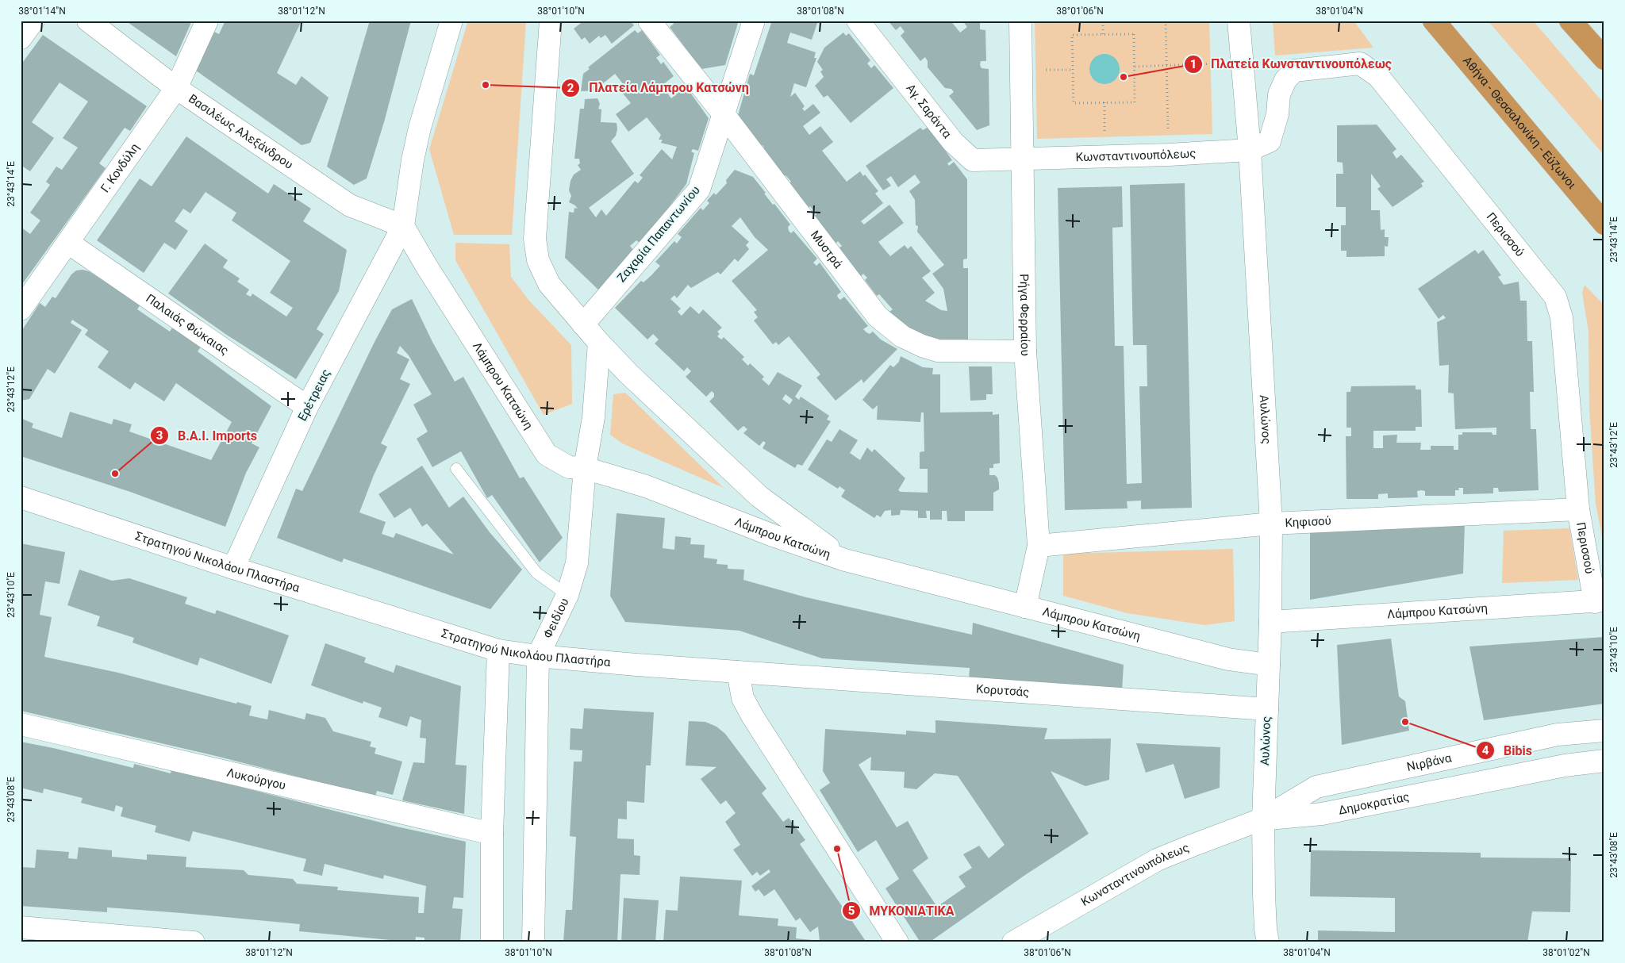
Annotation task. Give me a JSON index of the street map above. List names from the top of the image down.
{
  "streets": {
    "highway": ["Αθήνα - Θεσσαλονίκη - Εύζωνοι"],
    "street": [
      "Αγ. Σαράντα",
      "Βασιλέως Αλεξάνδρου",
      "Κωνσταντινουπόλεως",
      "Γ. Κονδύλη",
      "Ζαχαρία Παπαντωνίου",
      "Περισσού",
      "Μυστρά",
      "Ρήγα Φερραίου",
      "Παλαιάς Φώκαιας",
      "Λάμπρου Κατσώνη",
      "Ερέτρειας",
      "Αυλώνος",
      "Κηφισού",
      "Στρατηγού Νικολάου Πλαστήρα",
      "Φειδίου",
      "Κορυτσάς",
      "Νιρβάνα",
      "Λυκούργου",
      "Δημοκρατίας"
    ]
  },
  "crossings": [
    ["Αγ. Σαράντα", "Κωνσταντινουπόλεως"],
    ["Αγ. Σαράντα", "Ρήγα Φερραίου"],
    ["Βασιλέως Αλεξάνδρου", "Γ. Κονδύλη"],
    ["Βασιλέως Αλεξάνδρου", "Λάμπρου Κατσώνη"],
    ["Βασιλέως Αλεξάνδρου", "Ερέτρειας"],
    ["Κωνσταντινουπόλεως", "Περισσού"],
    ["Κωνσταντινουπόλεως", "Ρήγα Φερραίου"],
    ["Κωνσταντινουπόλεως", "Αυλώνος"],
    ["Κωνσταντινουπόλεως", "Νιρβάνα"],
    ["Κωνσταντινουπόλεως", "Δημοκρατίας"],
    ["Γ. Κονδύλη", "Παλαιάς Φώκαιας"],
    ["Ζαχαρία Παπαντωνίου", "Μυστρά"],
    ["Ζαχαρία Παπαντωνίου", "Λάμπρου Κατσώνη"],
    ["Περισσού", "Λάμπρου Κατσώνη"],
    ["Περισσού", "Αυλώνος"],
    ["Περισσού", "Κηφισού"],
    ["Μυστρά", "Ρήγα Φερραίου"],
    ["Ρήγα Φερραίου", "Λάμπρου Κατσώνη"],
    ["Ρήγα Φερραίου", "Κηφισού"],
    ["Παλαιάς Φώκαιας", "Ερέτρειας"],
    ["Λάμπρου Κατσώνη", "Ερέτρειας"],
    ["Λάμπρου Κατσώνη", "Αυλώνος"],
    ["Λάμπρου Κατσώνη", "Φειδίου"],
    ["Ερέτρειας", "Στρατηγού Νικολάου Πλαστήρα"],
    ["Αυλώνος", "Κηφισού"],
    ["Αυλώνος", "Κορυτσάς"],
    ["Αυλώνος", "Νιρβάνα"],
    ["Αυλώνος", "Δημοκρατίας"],
    ["Στρατηγού Νικολάου Πλαστήρα", "Φειδίου"],
    ["Στρατηγού Νικολάου Πλαστήρα", "Κορυτσάς"],
    ["Νιρβάνα", "Δημοκρατίας"]
  ],
  "places": [
    "Πλατεία Κωνσταντινουπόλεως",
    "Πλατεία Λάμπρου Κατσώνη",
    "B.A.I. Imports",
    "Bibis",
    "ΜΥΚΟΝΙΑΤΙΚΑ"
  ],
  "coordinates": [
    "38°01'14\"N",
    "38°01'12\"N",
    "38°01'10\"N",
    "38°01'08\"N",
    "38°01'06\"N",
    "38°01'04\"N",
    "23°43'14\"E",
    "23°43'12\"E",
    "23°43'10\"E",
    "23°43'08\"E",
    "38°01'02\"N"
  ]
}
